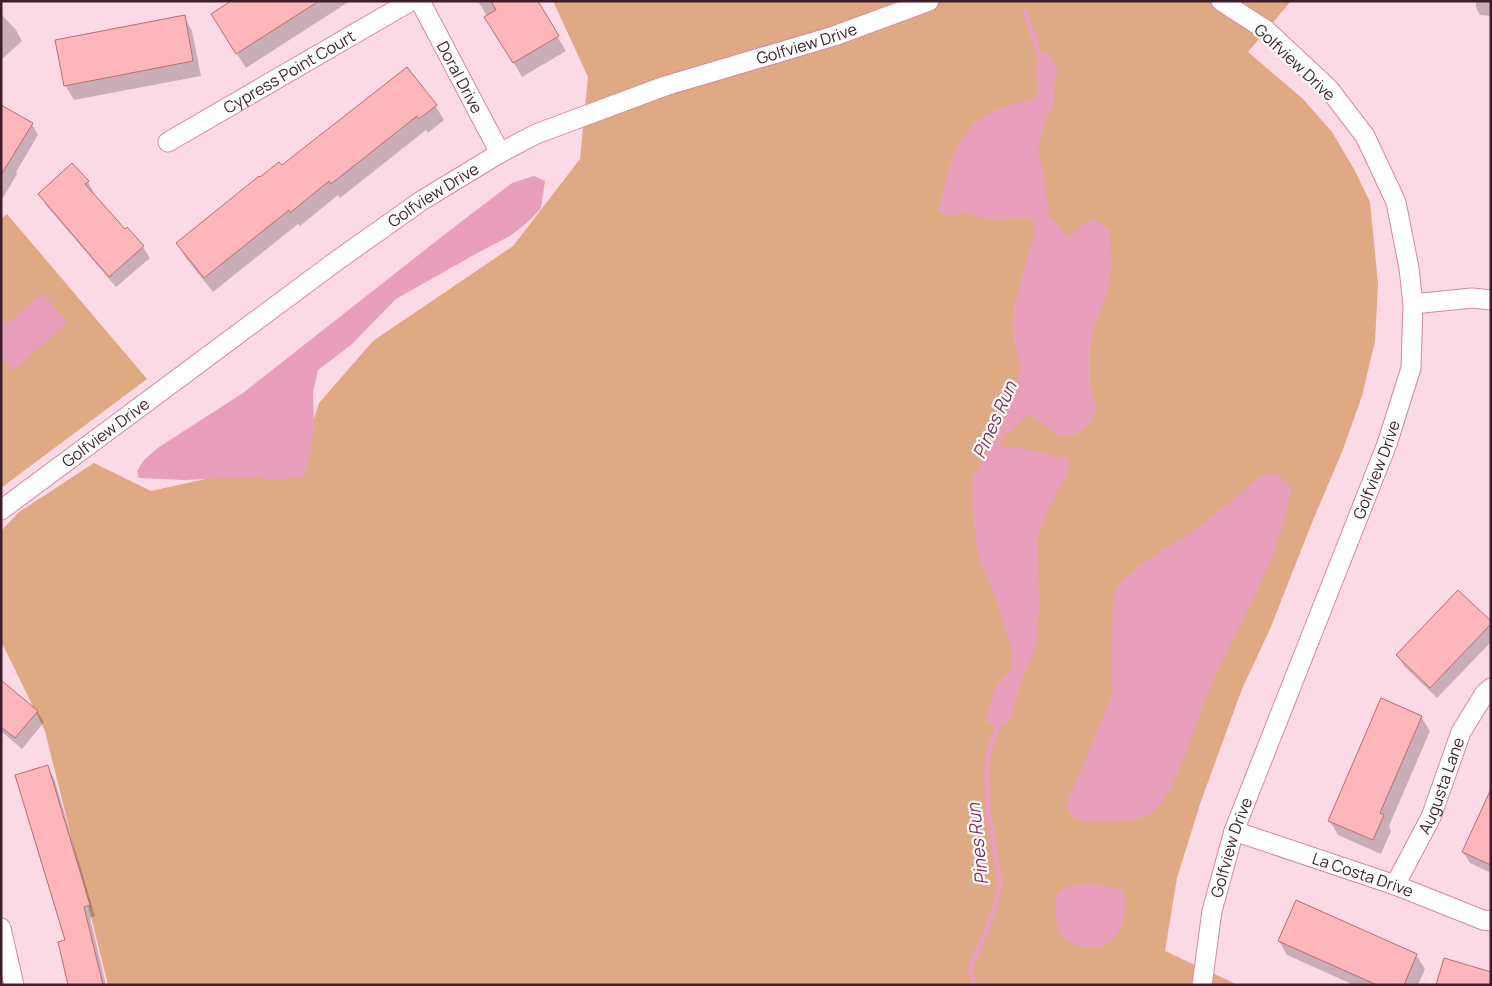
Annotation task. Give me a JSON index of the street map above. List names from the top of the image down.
{
  "streets": {
    "street": [
      "Golfview Drive",
      "Cypress Point Court",
      "Doral Drive",
      "Augusta Lane",
      "La Costa Drive"
    ]
  },
  "crossings": [
    ["Golfview Drive", "Doral Drive"],
    ["Golfview Drive", "La Costa Drive"],
    ["Augusta Lane", "La Costa Drive"]
  ],
  "water": ["Pines Run"]
}
